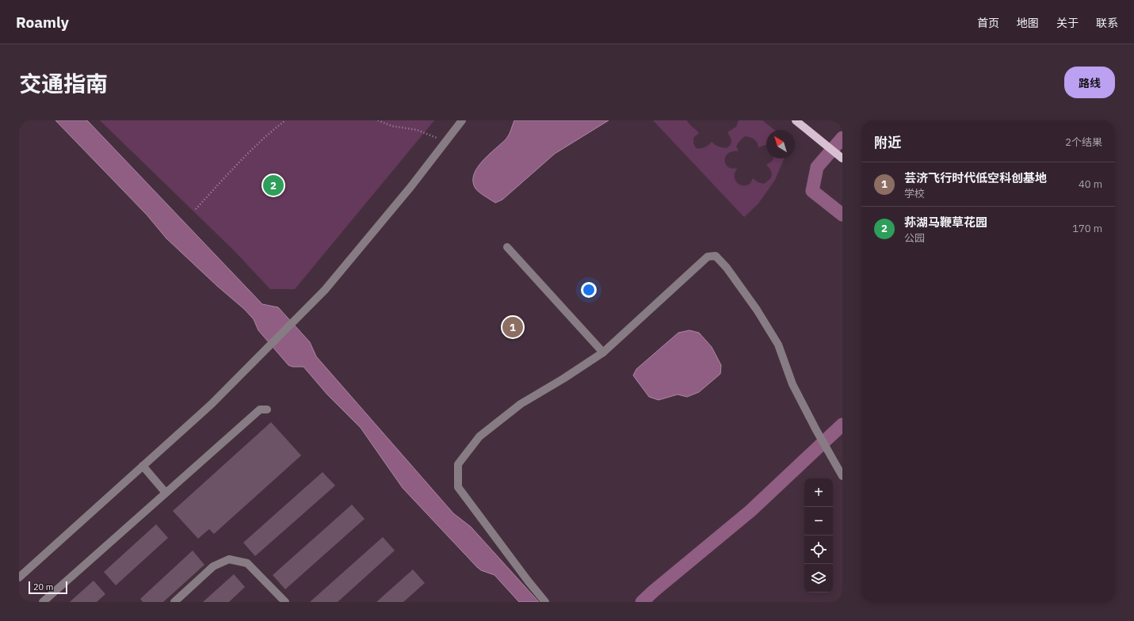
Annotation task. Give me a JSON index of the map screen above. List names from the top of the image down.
{
  "scale_bar": "20 m",
  "north": "top left",
  "page": {
    "header": "Roamly",
    "nav": [
      "首页",
      "地图",
      "关于",
      "联系"
    ],
    "title": "交通指南",
    "buttons": "路线",
    "heading": ["附近", "2个结果"],
    "list": [
      {
        "mark": "1",
        "name": "芸济飞行时代低空科创基地",
        "note": "学校",
        "value": "40 m"
      },
      {
        "mark": "2",
        "name": "荪湖马鞭草花园",
        "note": "公园",
        "value": "170 m"
      }
    ],
    "pins": ["2", "1"],
    "map_buttons": ["+", "−"],
    "scale": "20 m"
  }
}
